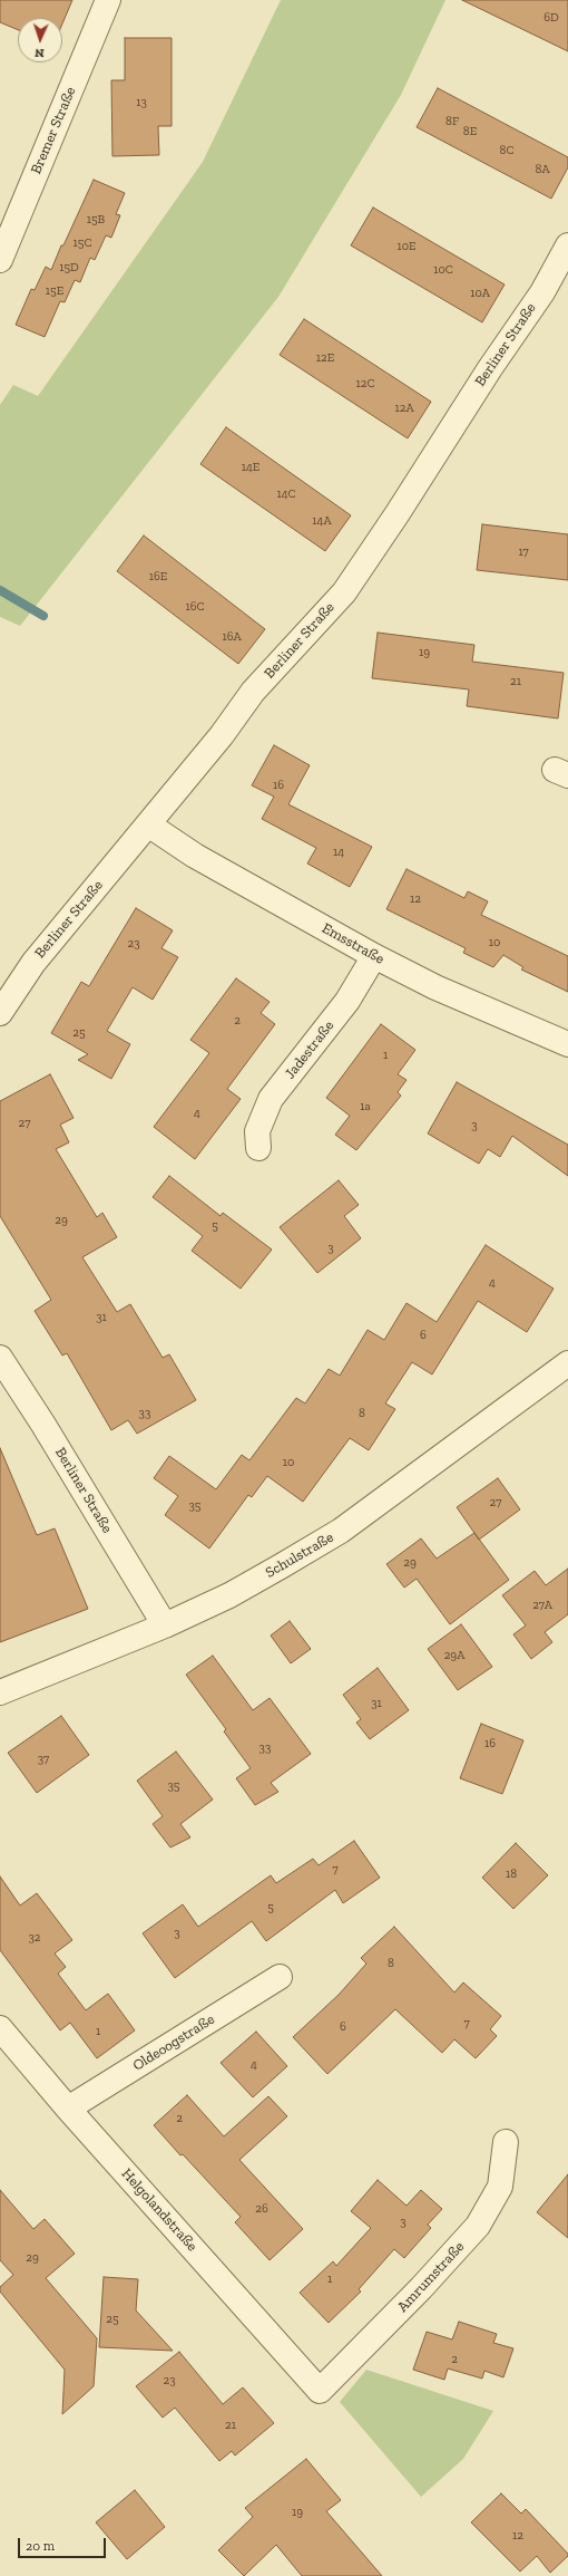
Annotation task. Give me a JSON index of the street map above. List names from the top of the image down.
{
  "streets": {
    "street": [
      "Bremer Straße",
      "Berliner Straße",
      "Emsstraße",
      "Jadestraße",
      "Schulstraße",
      "Oldeoogstraße",
      "Helgolandstraße",
      "Amrumstraße"
    ]
  },
  "crossings": [
    ["Berliner Straße", "Emsstraße"],
    ["Berliner Straße", "Schulstraße"],
    ["Emsstraße", "Jadestraße"],
    ["Oldeoogstraße", "Helgolandstraße"],
    ["Helgolandstraße", "Amrumstraße"]
  ],
  "house_numbers": [
    "6D",
    "13",
    "8F",
    "8E",
    "8C",
    "8A",
    "15B",
    "15C",
    "10E",
    "15D",
    "10C",
    "15E",
    "10A",
    "12E",
    "12C",
    "12A",
    "14E",
    "14C",
    "14A",
    "17",
    "16E",
    "16C",
    "16A",
    "19",
    "21",
    "16",
    "14",
    "12",
    "10",
    "23",
    "2",
    "25",
    "1",
    "1a",
    "4",
    "27",
    "3",
    "29",
    "5",
    "3",
    "4",
    "31",
    "6",
    "33",
    "8",
    "10",
    "27",
    "35",
    "29",
    "27A",
    "29A",
    "31",
    "16",
    "33",
    "37",
    "35",
    "7",
    "18",
    "5",
    "3",
    "32",
    "8",
    "7",
    "6",
    "1",
    "4",
    "2",
    "26",
    "3",
    "29",
    "1",
    "25",
    "2",
    "23",
    "21",
    "19",
    "12"
  ],
  "scale_bar": "20 m",
  "north": "bottom"
}
